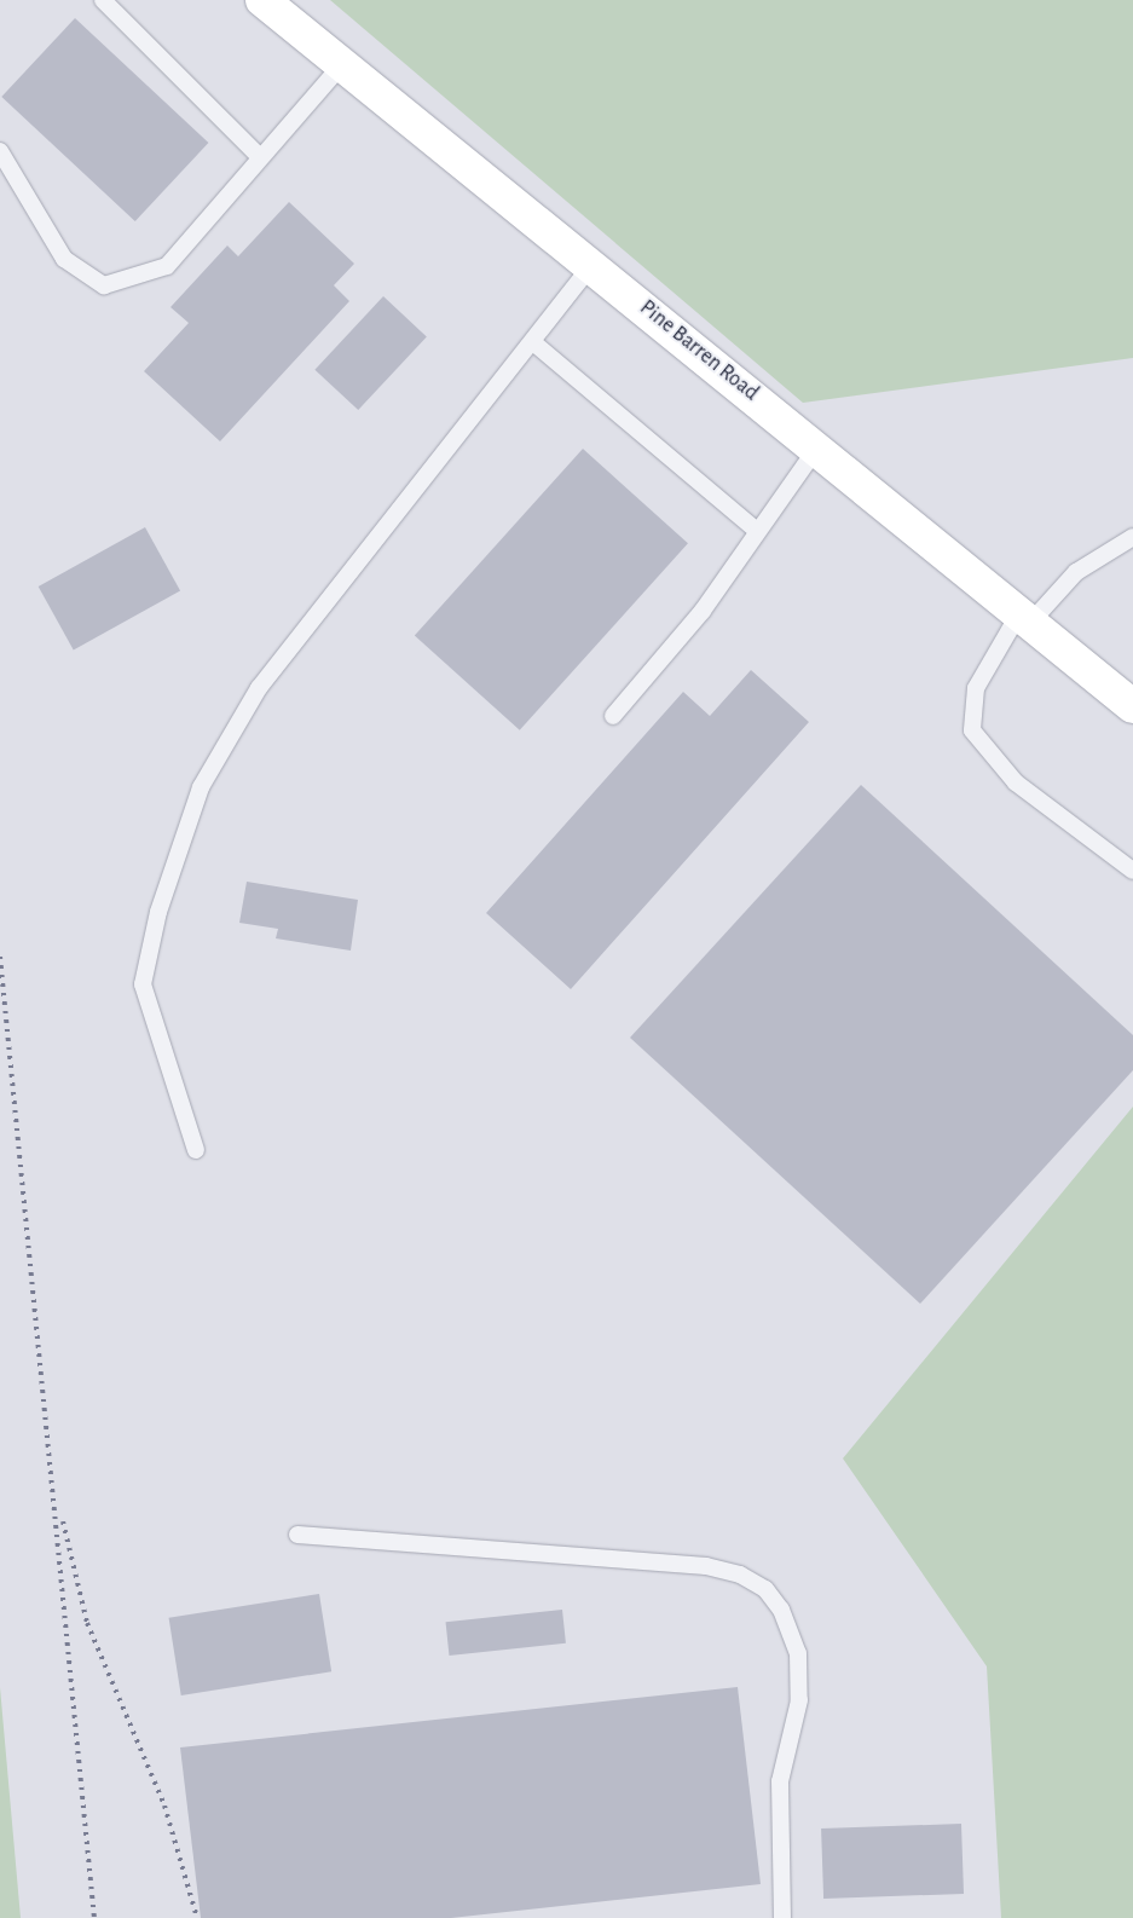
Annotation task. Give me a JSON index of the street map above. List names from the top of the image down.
{
  "streets": {
    "main road": ["Pine Barren Road"]
  }
}
